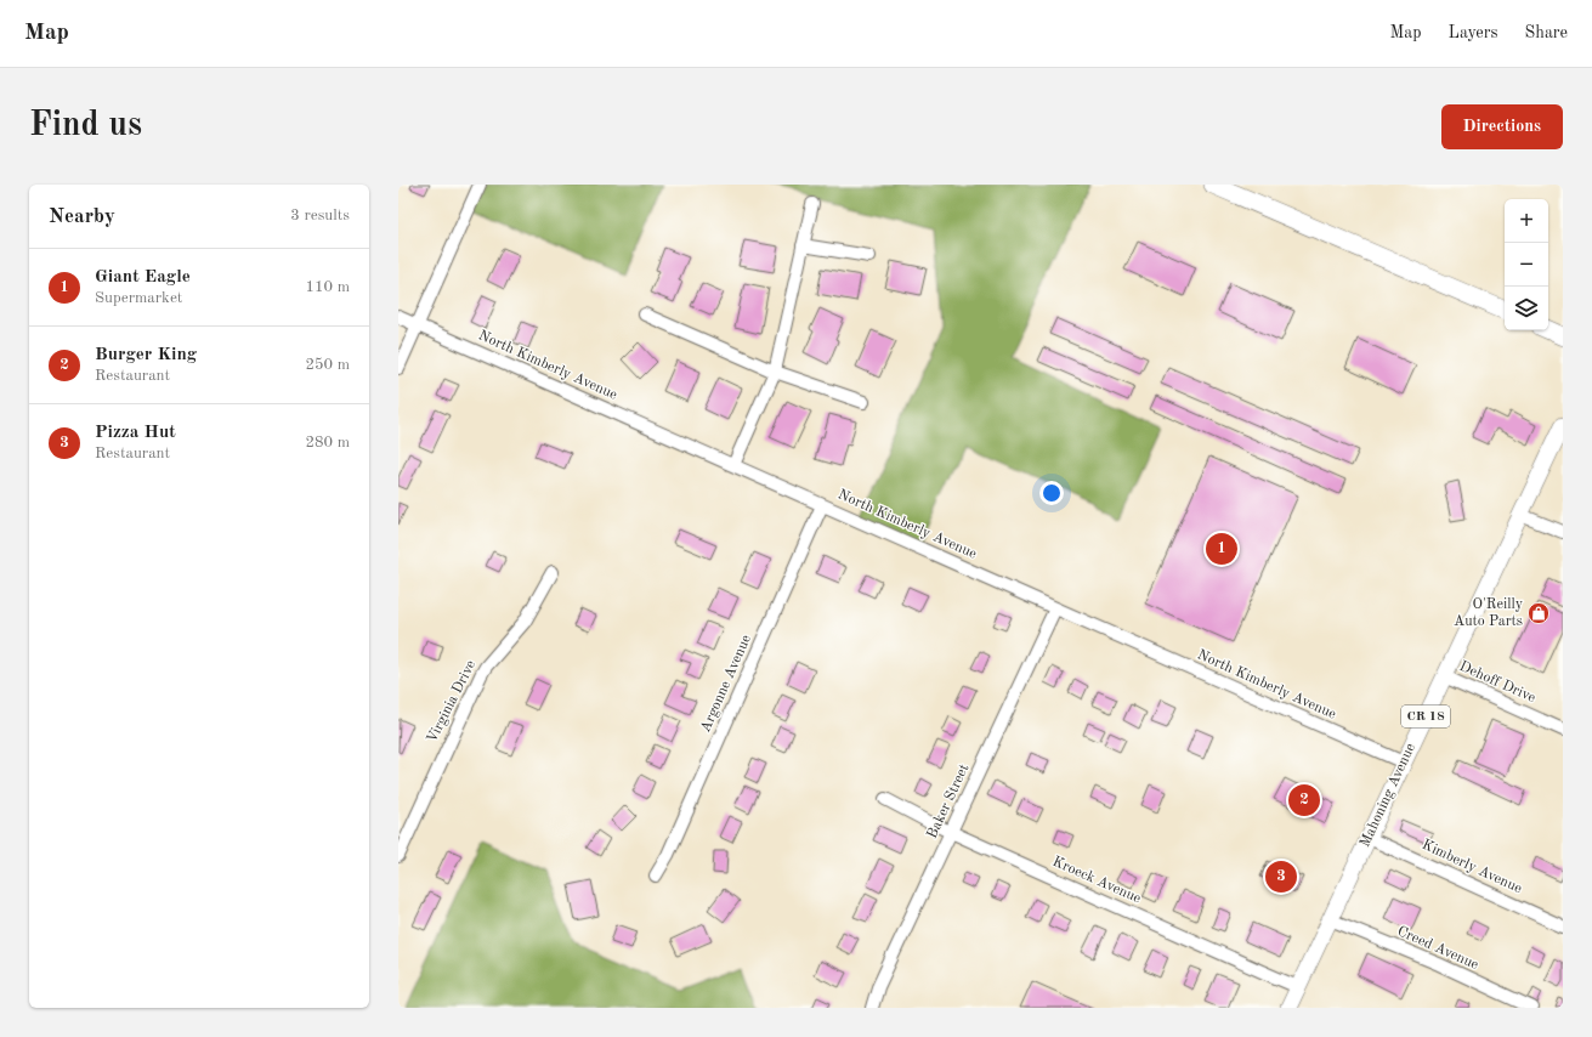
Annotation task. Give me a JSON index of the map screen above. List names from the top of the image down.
{
  "streets": {
    "main road": ["CR 18", "Mahoning Avenue"],
    "street": [
      "North Kimberly Avenue",
      "Dehoff Drive",
      "Argonne Avenue",
      "Virginia Drive",
      "Baker Street",
      "Kimberly Avenue",
      "Kroeck Avenue",
      "Creed Avenue"
    ]
  },
  "crossings": [
    ["North Kimberly Avenue", "Argonne Avenue"],
    ["North Kimberly Avenue", "Mahoning Avenue"],
    ["North Kimberly Avenue", "Baker Street"],
    ["Dehoff Drive", "Mahoning Avenue"],
    ["Mahoning Avenue", "Kimberly Avenue"],
    ["Mahoning Avenue", "Kroeck Avenue"],
    ["Mahoning Avenue", "Creed Avenue"],
    ["Baker Street", "Kroeck Avenue"]
  ],
  "places": {
    "shop": ["O'Reilly Auto Parts"]
  },
  "page": {
    "header": "Map",
    "nav": ["Map", "Layers", "Share"],
    "buttons": "Directions",
    "title": "Find us",
    "heading": ["Nearby", "3 results"],
    "map_buttons": ["+", "−"],
    "list": [
      {
        "mark": "1",
        "name": "Giant Eagle",
        "note": "Supermarket",
        "value": "110 m"
      },
      {
        "mark": "2",
        "name": "Burger King",
        "note": "Restaurant",
        "value": "250 m"
      },
      {
        "mark": "3",
        "name": "Pizza Hut",
        "note": "Restaurant",
        "value": "280 m"
      }
    ],
    "pins": ["1", "2", "3"]
  }
}
